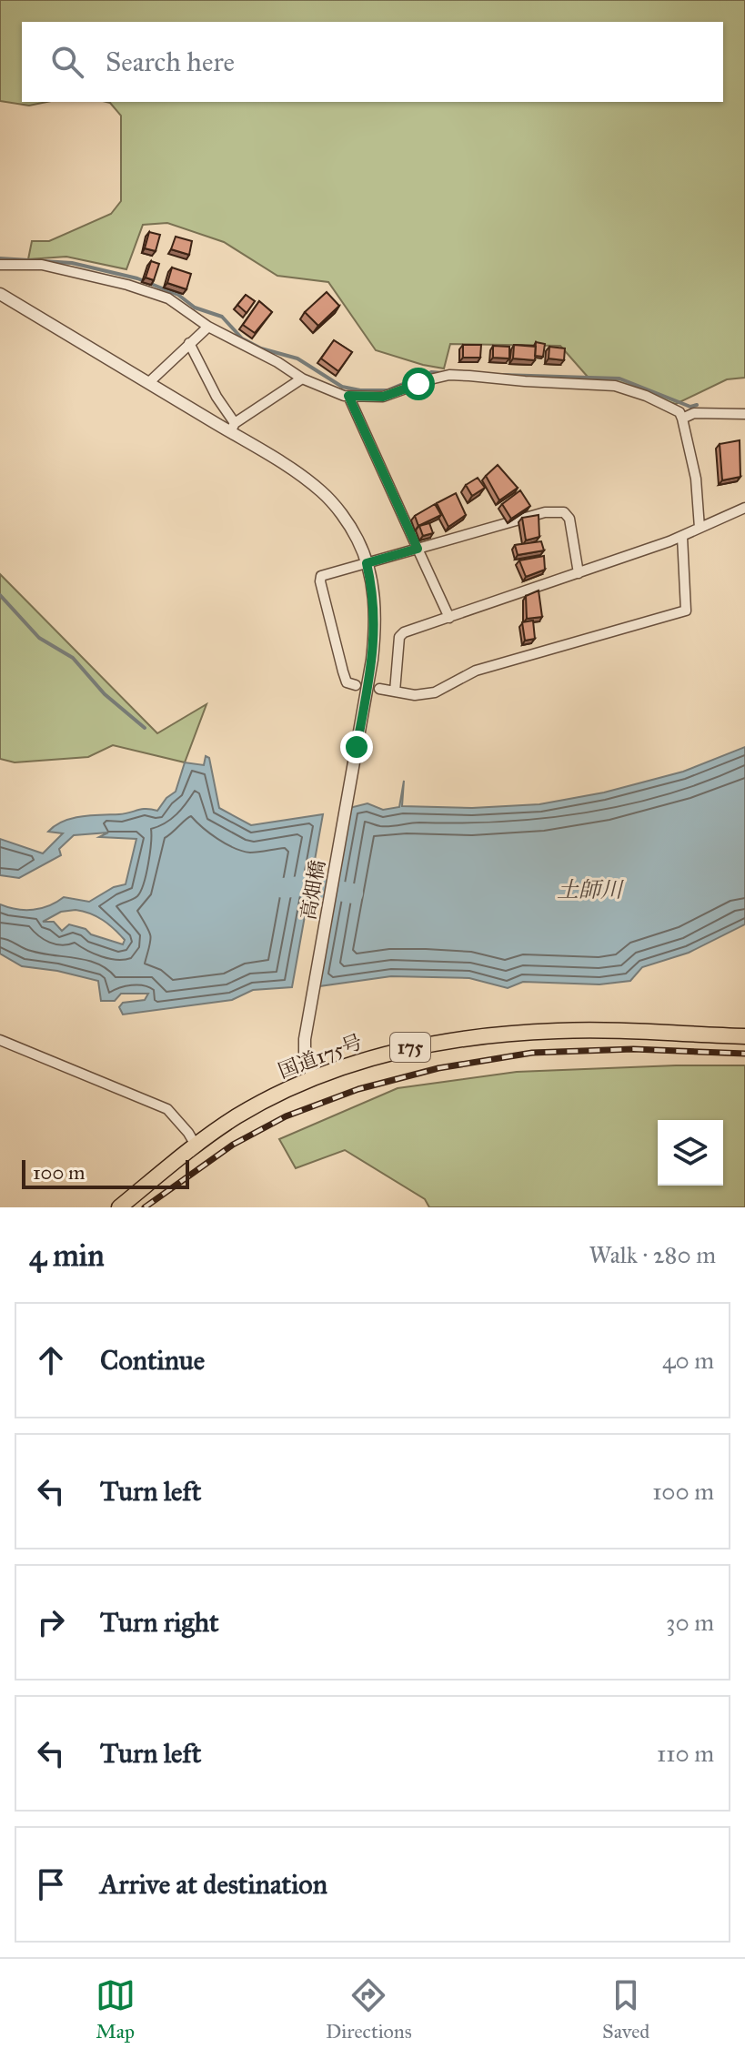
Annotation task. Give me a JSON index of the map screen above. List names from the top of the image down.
{
  "streets": {
    "highway": ["175", "国道175号"],
    "street": ["高畑橋"]
  },
  "crossings": [
    ["高畑橋", "国道175号"]
  ],
  "water": ["土師川"],
  "scale_bar": "100 m",
  "page": {
    "search": "Search here",
    "scale": "100 m",
    "heading": ["4 min", "Walk · 280 m"],
    "list": [
      ["Continue", "40 m"],
      ["Turn left", "100 m"],
      ["Turn right", "30 m"],
      ["Turn left", "110 m"],
      "Arrive at destination"
    ],
    "nav": ["Map", "Directions", "Saved"]
  }
}
